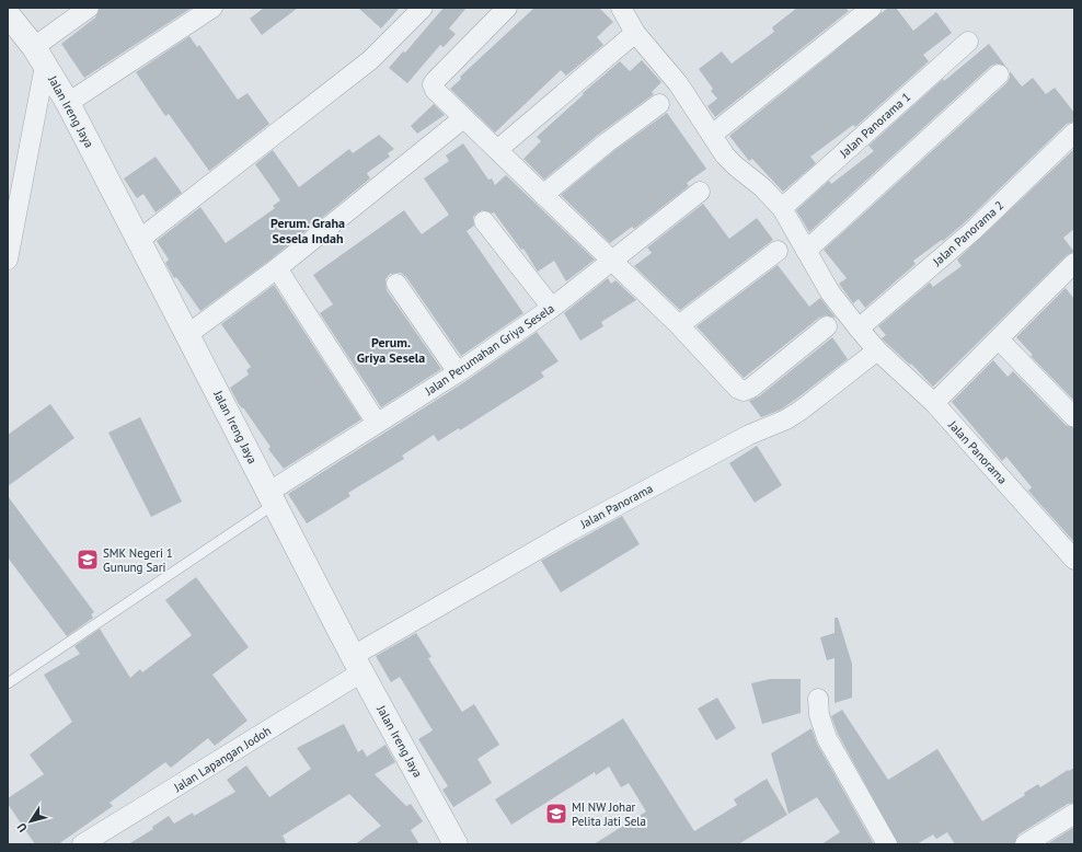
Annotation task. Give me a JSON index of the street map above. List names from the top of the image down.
{
  "streets": {
    "street": [
      "Jalan Ireng Jaya",
      "Jalan Panorama 1",
      "Jalan Panorama 2",
      "Jalan Perumahan Griya Sesela",
      "Jalan Panorama",
      "Jalan Lapangan Jodoh"
    ]
  },
  "crossings": [
    ["Jalan Ireng Jaya", "Jalan Perumahan Griya Sesela"],
    ["Jalan Ireng Jaya", "Jalan Panorama"],
    ["Jalan Ireng Jaya", "Jalan Lapangan Jodoh"],
    ["Jalan Panorama 1", "Jalan Panorama"],
    ["Jalan Panorama 2", "Jalan Panorama"],
    ["Jalan Panorama", "Jalan Lapangan Jodoh"]
  ],
  "districts": ["Perum. Graha Sesela Indah", "Perum. Griya Sesela"],
  "places": {
    "school or university": ["SMK Negeri 1 Gunung Sari", "MI NW Johar Pelita Jati Sela"]
  },
  "north": "bottom left"
}
